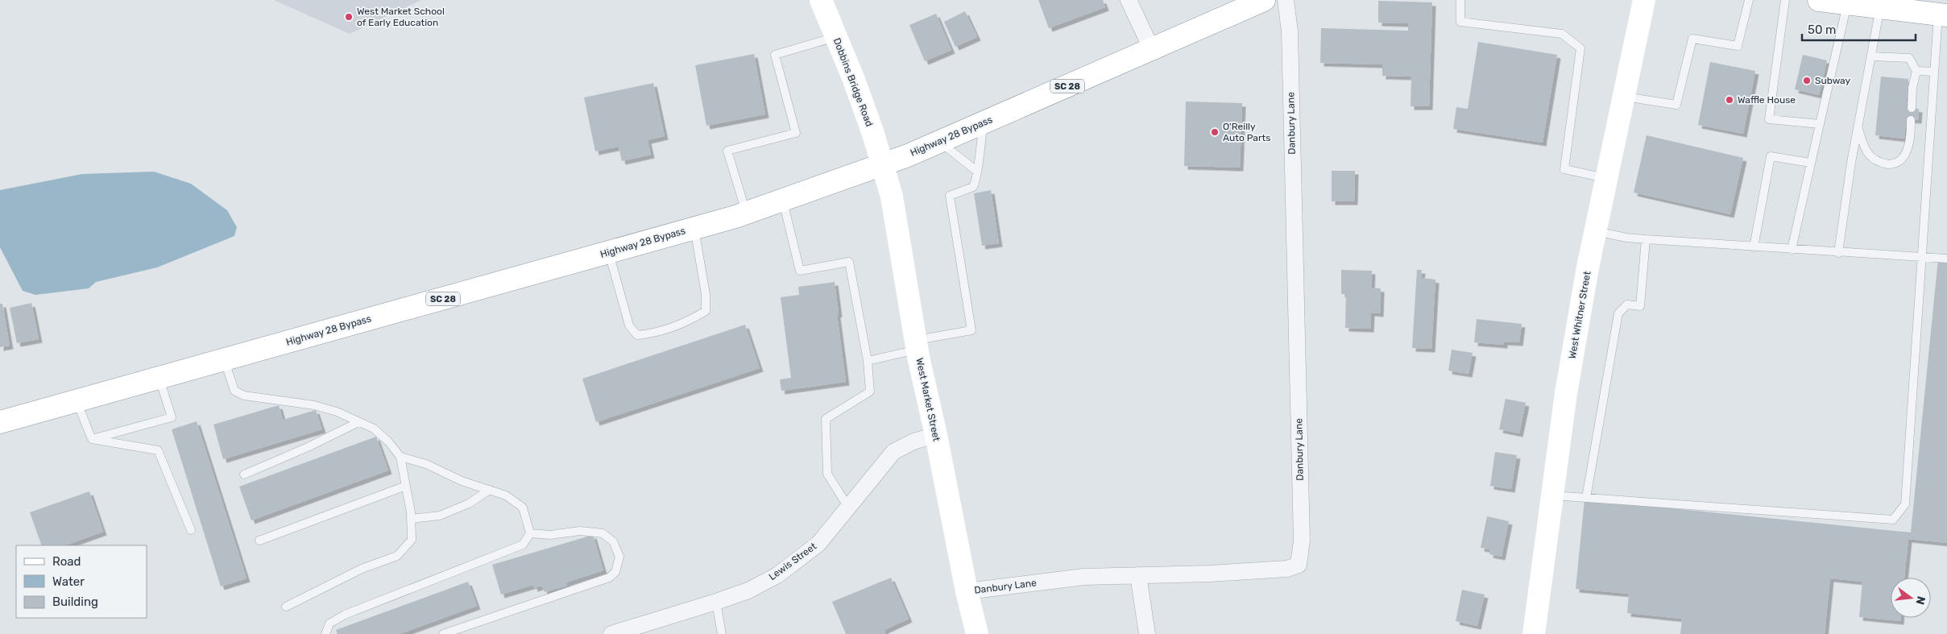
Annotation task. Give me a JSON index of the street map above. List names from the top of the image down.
{
  "streets": {
    "main road": [
      "Dobbins Bridge Road",
      "SC 28",
      "Highway 28 Bypass",
      "West Whitner Street",
      "West Market Street"
    ],
    "street": ["Danbury Lane", "Lewis Street"]
  },
  "crossings": [
    ["Dobbins Bridge Road", "Highway 28 Bypass"],
    ["Dobbins Bridge Road", "West Market Street"],
    ["Danbury Lane", "West Market Street"],
    ["Highway 28 Bypass", "West Market Street"],
    ["West Market Street", "Lewis Street"]
  ],
  "places": [
    "West Market School of Early Education",
    "Subway",
    "Waffle House",
    "O'Reilly Auto Parts"
  ],
  "legend": ["Road", "Water", "Building"],
  "scale_bar": "50 m",
  "north": "right"
}
